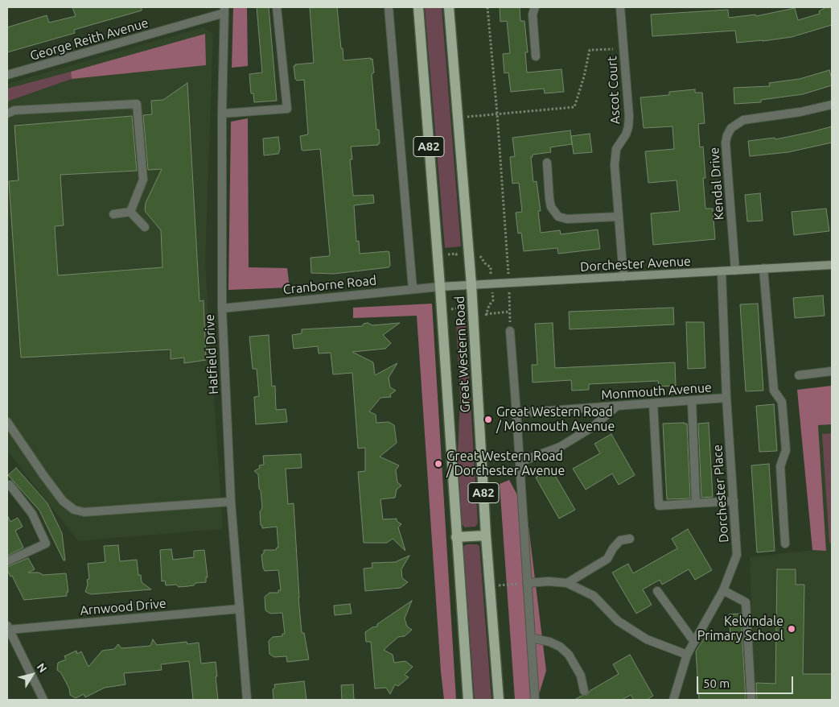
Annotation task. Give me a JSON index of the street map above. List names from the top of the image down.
{
  "streets": {
    "main road": ["A82", "Great Western Road"],
    "street": [
      "George Reith Avenue",
      "Ascot Court",
      "Kendal Drive",
      "Dorchester Avenue",
      "Cranborne Road",
      "Hatfield Drive",
      "Monmouth Avenue",
      "Dorchester Place",
      "Arnwood Drive"
    ]
  },
  "crossings": [
    ["George Reith Avenue", "Hatfield Drive"],
    ["Ascot Court", "Dorchester Avenue"],
    ["Kendal Drive", "Dorchester Avenue"],
    ["Dorchester Avenue", "Cranborne Road"],
    ["Dorchester Avenue", "Great Western Road"],
    ["Dorchester Avenue", "Dorchester Place"],
    ["Cranborne Road", "Hatfield Drive"],
    ["Cranborne Road", "Great Western Road"],
    ["Hatfield Drive", "Arnwood Drive"],
    ["Monmouth Avenue", "Dorchester Place"]
  ],
  "places": ["Great Western Road / Monmouth Avenue", "Great Western Road / Dorchester Avenue", "Kelvindale Primary School"],
  "scale_bar": "50 m",
  "north": "top right"
}
